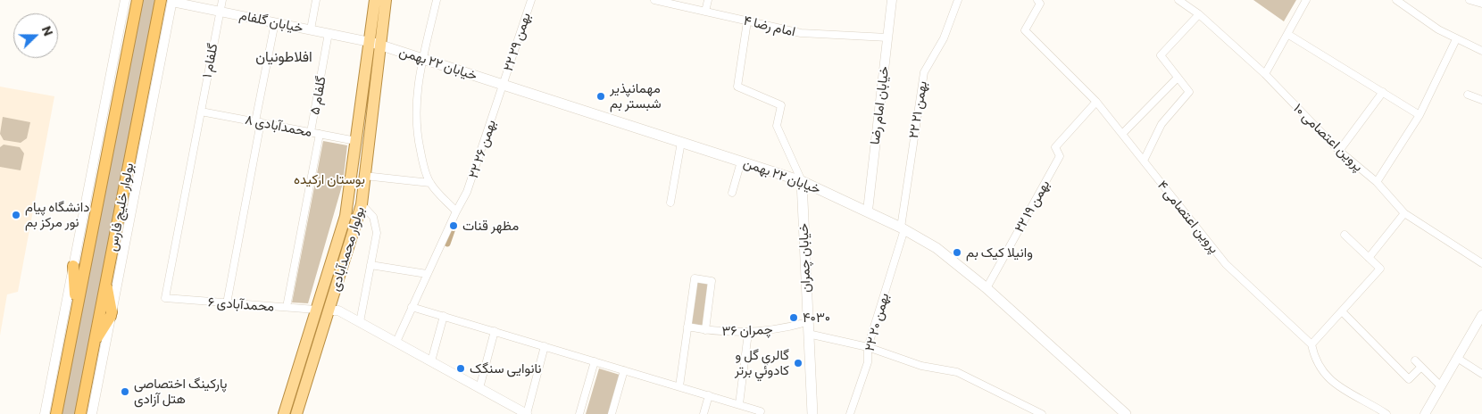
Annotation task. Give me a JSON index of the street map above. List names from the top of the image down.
{
  "streets": {
    "highway": ["بولوار خلیج فارس"],
    "main road": ["خیابان ۲۲ بهمن", "بولوار محمدآبادی", "خیابان چمران"],
    "street": [
      "خیابان گلفام",
      "امام رضا ۴",
      "۲۲ بهمن ۲۹",
      "گلفام ۱",
      "گلفام ۵",
      "خیابان امام رضا",
      "۲۲ بهمن ۲۱",
      "محمدآبادی ۸",
      "پروین اعتصامی ۱۰",
      "۲۲ بهمن ۲۶",
      "۲۲ بهمن ۱۹",
      "پروین اعتصامی ۴",
      "محمدآبادی ۶",
      "۲۲ بهمن ۲۰",
      "چمران ۳۶"
    ]
  },
  "crossings": [
    ["خیابان گلفام", "گلفام ۱"],
    ["خیابان گلفام", "خیابان ۲۲ بهمن"],
    ["خیابان گلفام", "گلفام ۵"],
    ["خیابان گلفام", "بولوار محمدآبادی"],
    ["امام رضا ۴", "خیابان امام رضا"],
    ["۲۲ بهمن ۲۹", "خیابان ۲۲ بهمن"],
    ["۲۲ بهمن ۲۹", "۲۲ بهمن ۲۶"],
    ["گلفام ۱", "محمدآبادی ۸"],
    ["گلفام ۱", "محمدآبادی ۶"],
    ["خیابان ۲۲ بهمن", "خیابان امام رضا"],
    ["خیابان ۲۲ بهمن", "۲۲ بهمن ۲۱"],
    ["خیابان ۲۲ بهمن", "۲۲ بهمن ۲۶"],
    ["خیابان ۲۲ بهمن", "۲۲ بهمن ۱۹"],
    ["خیابان ۲۲ بهمن", "بولوار محمدآبادی"],
    ["خیابان ۲۲ بهمن", "خیابان چمران"],
    ["خیابان ۲۲ بهمن", "۲۲ بهمن ۲۰"],
    ["گلفام ۵", "محمدآبادی ۸"],
    ["۲۲ بهمن ۲۱", "۲۲ بهمن ۲۰"],
    ["محمدآبادی ۸", "بولوار محمدآبادی"],
    ["۲۲ بهمن ۱۹", "پروین اعتصامی ۴"],
    ["بولوار محمدآبادی", "محمدآبادی ۶"],
    ["خیابان چمران", "چمران ۳۶"]
  ],
  "districts": ["افلاطونیان"],
  "parks": ["بوستان ارکیده"],
  "places": [
    "مهمانپذیر شبستر بم",
    "دانشگاه پیام نور مرکز بم",
    "مظهر قنات",
    "وانیلا کیک بم",
    "۴۰۳۰",
    "گالري گل و كادوئي برتر",
    "نانوایی سنگک",
    "پارکینگ اختصاصی هتل آزادی"
  ],
  "north": "right"
}
